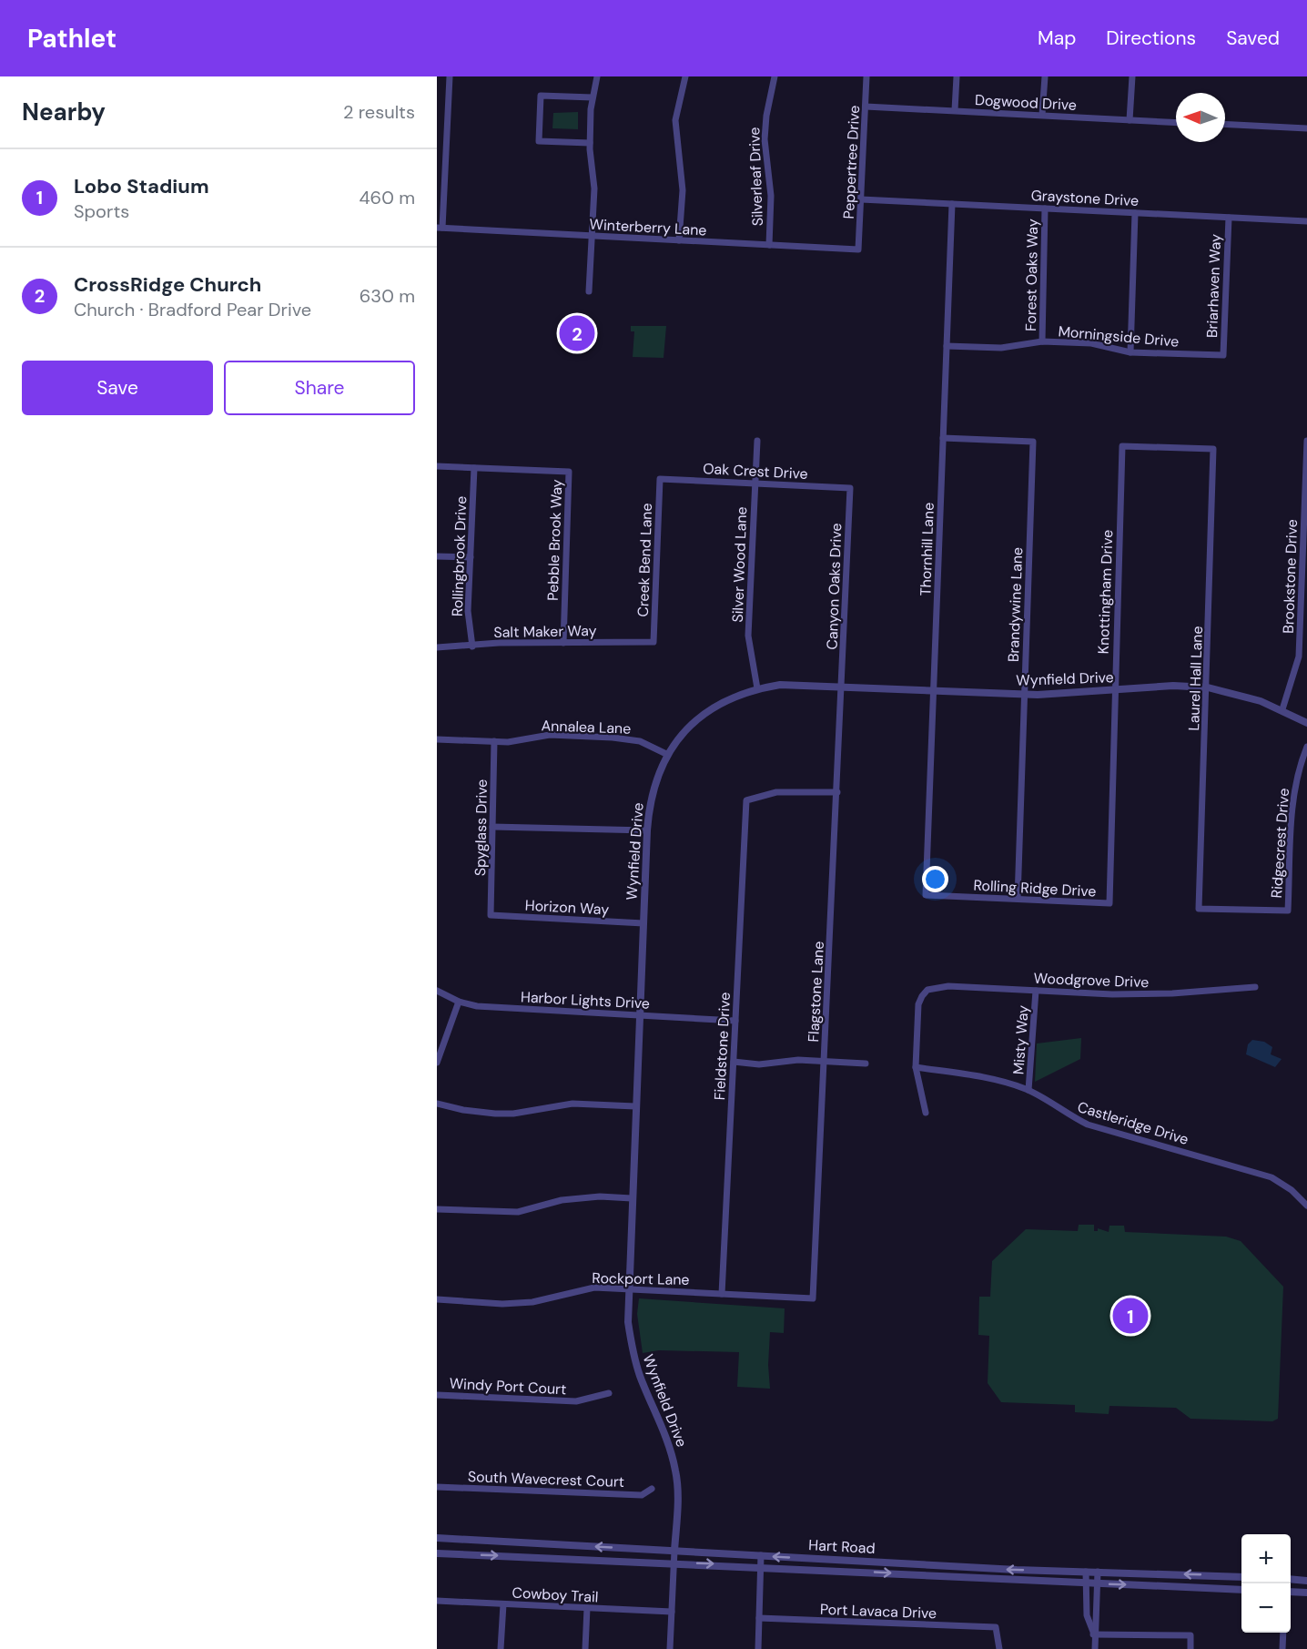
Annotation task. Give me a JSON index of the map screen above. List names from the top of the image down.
{
  "streets": {
    "street": [
      "Dogwood Drive",
      "Peppertree Drive",
      "Silverleaf Drive",
      "Graystone Drive",
      "Winterberry Lane",
      "Forest Oaks Way",
      "Briarhaven Way",
      "Morningside Drive",
      "Oak Crest Drive",
      "Pebble Brook Way",
      "Thornhill Lane",
      "Rollingbrook Drive",
      "Creek Bend Lane",
      "Silver Wood Lane",
      "Brookstone Drive",
      "Canyon Oaks Drive",
      "Knottingham Drive",
      "Brandywine Lane",
      "Salt Maker Way",
      "Wynfield Drive",
      "Laurel Hall Lane",
      "Annalea Lane",
      "Spyglass Drive",
      "Ridgecrest Drive",
      "Rolling Ridge Drive",
      "Horizon Way",
      "Woodgrove Drive",
      "Flagstone Lane",
      "Harbor Lights Drive",
      "Misty Way",
      "Fieldstone Drive",
      "Castleridge Drive",
      "Rockport Lane",
      "Windy Port Court",
      "South Wavecrest Court",
      "Hart Road",
      "Cowboy Trail",
      "Port Lavaca Drive"
    ]
  },
  "crossings": [
    ["Dogwood Drive", "Peppertree Drive"],
    ["Peppertree Drive", "Graystone Drive"],
    ["Peppertree Drive", "Winterberry Lane"],
    ["Silverleaf Drive", "Winterberry Lane"],
    ["Graystone Drive", "Forest Oaks Way"],
    ["Graystone Drive", "Briarhaven Way"],
    ["Graystone Drive", "Thornhill Lane"],
    ["Forest Oaks Way", "Morningside Drive"],
    ["Briarhaven Way", "Morningside Drive"],
    ["Morningside Drive", "Thornhill Lane"],
    ["Oak Crest Drive", "Creek Bend Lane"],
    ["Oak Crest Drive", "Silver Wood Lane"],
    ["Oak Crest Drive", "Canyon Oaks Drive"],
    ["Pebble Brook Way", "Rollingbrook Drive"],
    ["Pebble Brook Way", "Salt Maker Way"],
    ["Thornhill Lane", "Brandywine Lane"],
    ["Thornhill Lane", "Wynfield Drive"],
    ["Thornhill Lane", "Rolling Ridge Drive"],
    ["Rollingbrook Drive", "Salt Maker Way"],
    ["Creek Bend Lane", "Salt Maker Way"],
    ["Silver Wood Lane", "Wynfield Drive"],
    ["Brookstone Drive", "Wynfield Drive"],
    ["Canyon Oaks Drive", "Wynfield Drive"],
    ["Canyon Oaks Drive", "Flagstone Lane"],
    ["Knottingham Drive", "Wynfield Drive"],
    ["Knottingham Drive", "Laurel Hall Lane"],
    ["Knottingham Drive", "Rolling Ridge Drive"],
    ["Brandywine Lane", "Wynfield Drive"],
    ["Brandywine Lane", "Rolling Ridge Drive"],
    ["Wynfield Drive", "Laurel Hall Lane"],
    ["Wynfield Drive", "Annalea Lane"],
    ["Wynfield Drive", "Horizon Way"],
    ["Wynfield Drive", "Flagstone Lane"],
    ["Wynfield Drive", "Harbor Lights Drive"],
    ["Wynfield Drive", "Rockport Lane"],
    ["Wynfield Drive", "Hart Road"],
    ["Laurel Hall Lane", "Ridgecrest Drive"],
    ["Annalea Lane", "Spyglass Drive"],
    ["Spyglass Drive", "Horizon Way"],
    ["Woodgrove Drive", "Misty Way"],
    ["Woodgrove Drive", "Castleridge Drive"],
    ["Flagstone Lane", "Fieldstone Drive"],
    ["Flagstone Lane", "Rockport Lane"],
    ["Harbor Lights Drive", "Fieldstone Drive"],
    ["Misty Way", "Castleridge Drive"],
    ["Fieldstone Drive", "Rockport Lane"]
  ],
  "north": "left",
  "page": {
    "header": "Pathlet",
    "nav": ["Map", "Directions", "Saved"],
    "heading": ["Nearby", "2 results"],
    "list": [
      {
        "mark": "1",
        "name": "Lobo Stadium",
        "note": "Sports",
        "value": "460 m"
      },
      {
        "mark": "2",
        "name": "CrossRidge Church",
        "note": "Church · Bradford Pear Drive",
        "value": "630 m"
      }
    ],
    "pins": ["2", "1"],
    "buttons": ["Save", "Share"],
    "map_buttons": ["+", "−"]
  }
}
